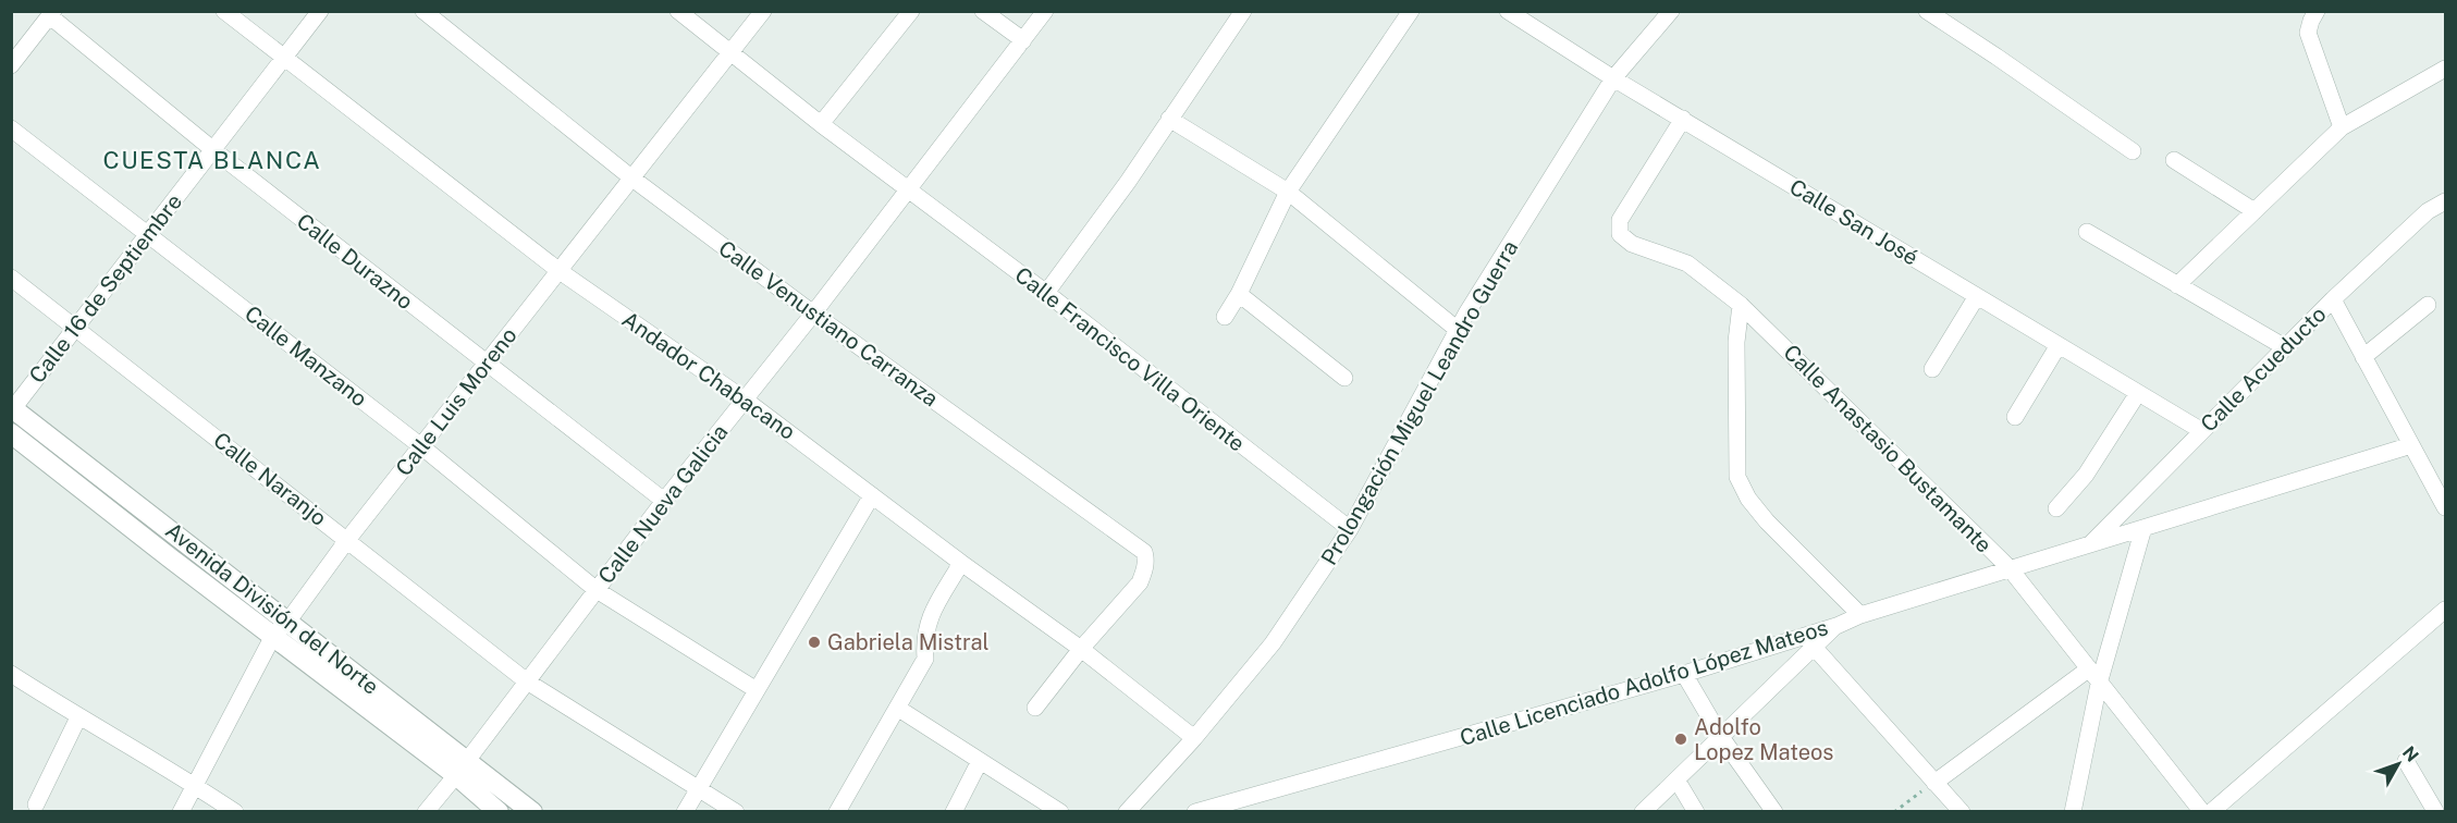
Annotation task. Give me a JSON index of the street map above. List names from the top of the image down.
{
  "streets": {
    "street": [
      "Calle San José",
      "Calle Durazno",
      "Calle 16 de Septiembre",
      "Calle Venustiano Carranza",
      "Calle Manzano",
      "Calle Francisco Villa Oriente",
      "Calle Acueducto",
      "Andador Chabacano",
      "Calle Luis Moreno",
      "Prolongación Miguel Leandro Guerra",
      "Calle Anastasio Bustamante",
      "Calle Naranjo",
      "Calle Nueva Galicia",
      "Avenida División del Norte",
      "Calle Licenciado Adolfo López Mateos"
    ]
  },
  "crossings": [
    ["Calle San José", "Calle Acueducto"],
    ["Calle San José", "Prolongación Miguel Leandro Guerra"],
    ["Calle San José", "Calle Anastasio Bustamante"],
    ["Calle Durazno", "Calle 16 de Septiembre"],
    ["Calle Durazno", "Calle Luis Moreno"],
    ["Calle Durazno", "Calle Nueva Galicia"],
    ["Calle 16 de Septiembre", "Calle Manzano"],
    ["Calle 16 de Septiembre", "Andador Chabacano"],
    ["Calle 16 de Septiembre", "Calle Naranjo"],
    ["Calle 16 de Septiembre", "Avenida División del Norte"],
    ["Calle Venustiano Carranza", "Andador Chabacano"],
    ["Calle Venustiano Carranza", "Calle Luis Moreno"],
    ["Calle Venustiano Carranza", "Calle Nueva Galicia"],
    ["Calle Manzano", "Calle Luis Moreno"],
    ["Calle Manzano", "Calle Nueva Galicia"],
    ["Calle Francisco Villa Oriente", "Calle Luis Moreno"],
    ["Calle Francisco Villa Oriente", "Prolongación Miguel Leandro Guerra"],
    ["Calle Francisco Villa Oriente", "Calle Nueva Galicia"],
    ["Calle Acueducto", "Calle Licenciado Adolfo López Mateos"],
    ["Andador Chabacano", "Calle Luis Moreno"],
    ["Andador Chabacano", "Prolongación Miguel Leandro Guerra"],
    ["Andador Chabacano", "Calle Nueva Galicia"],
    ["Calle Luis Moreno", "Calle Naranjo"],
    ["Calle Luis Moreno", "Avenida División del Norte"],
    ["Calle Anastasio Bustamante", "Calle Licenciado Adolfo López Mateos"],
    ["Calle Naranjo", "Calle Nueva Galicia"],
    ["Calle Nueva Galicia", "Avenida División del Norte"]
  ],
  "districts": ["CUESTA BLANCA"],
  "places": ["Gabriela Mistral", "Adolfo Lopez Mateos"],
  "north": "top right"
}
